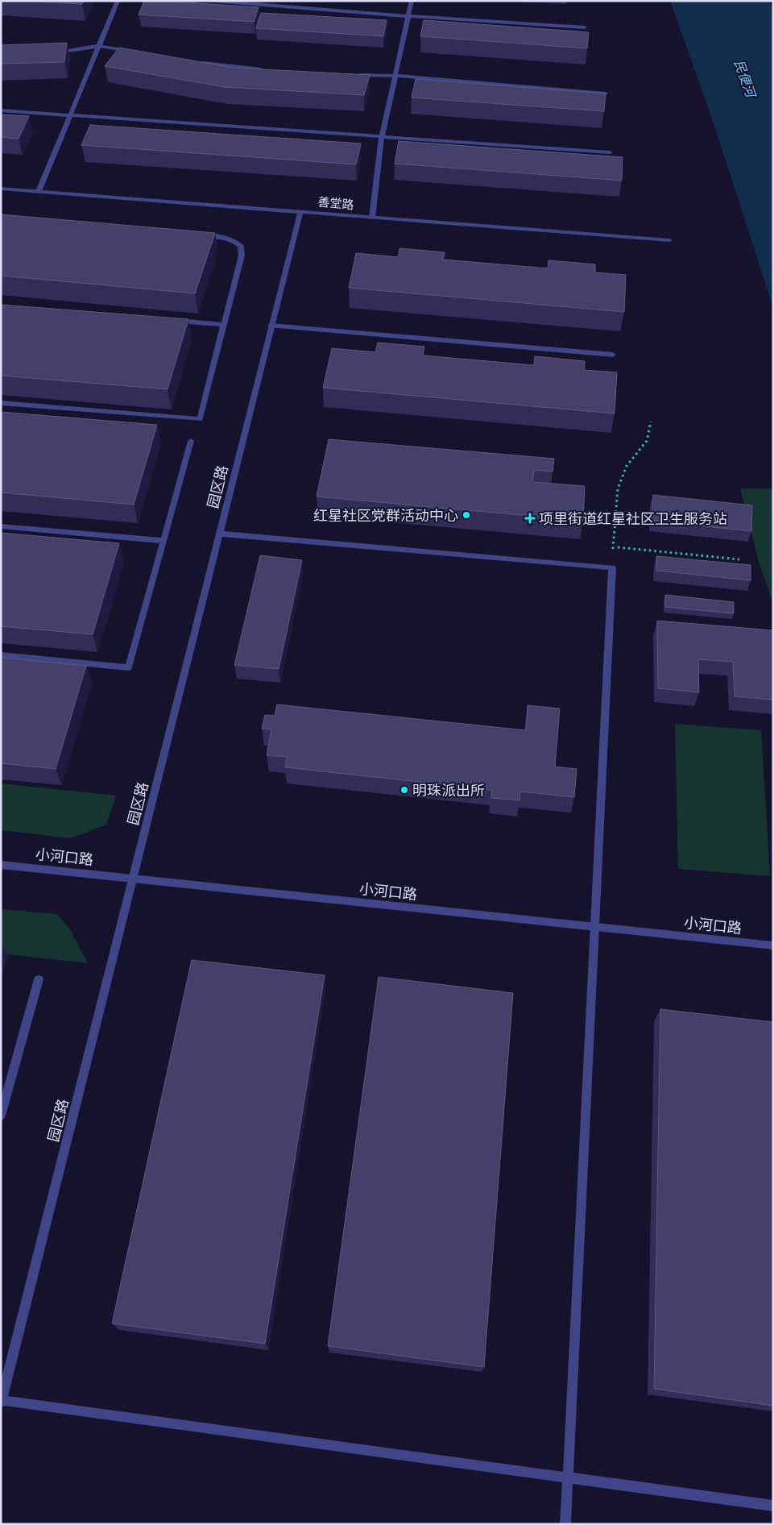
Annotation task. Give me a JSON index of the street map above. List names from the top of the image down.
{
  "streets": {
    "street": ["善堂路", "园区路", "小河口路"]
  },
  "crossings": [
    ["善堂路", "园区路"],
    ["园区路", "小河口路"]
  ],
  "water": ["民便河"],
  "places": {
    "other": ["红星社区党群活动中心", "明珠派出所"],
    "health": ["项里街道红星社区卫生服务站"]
  }
}
